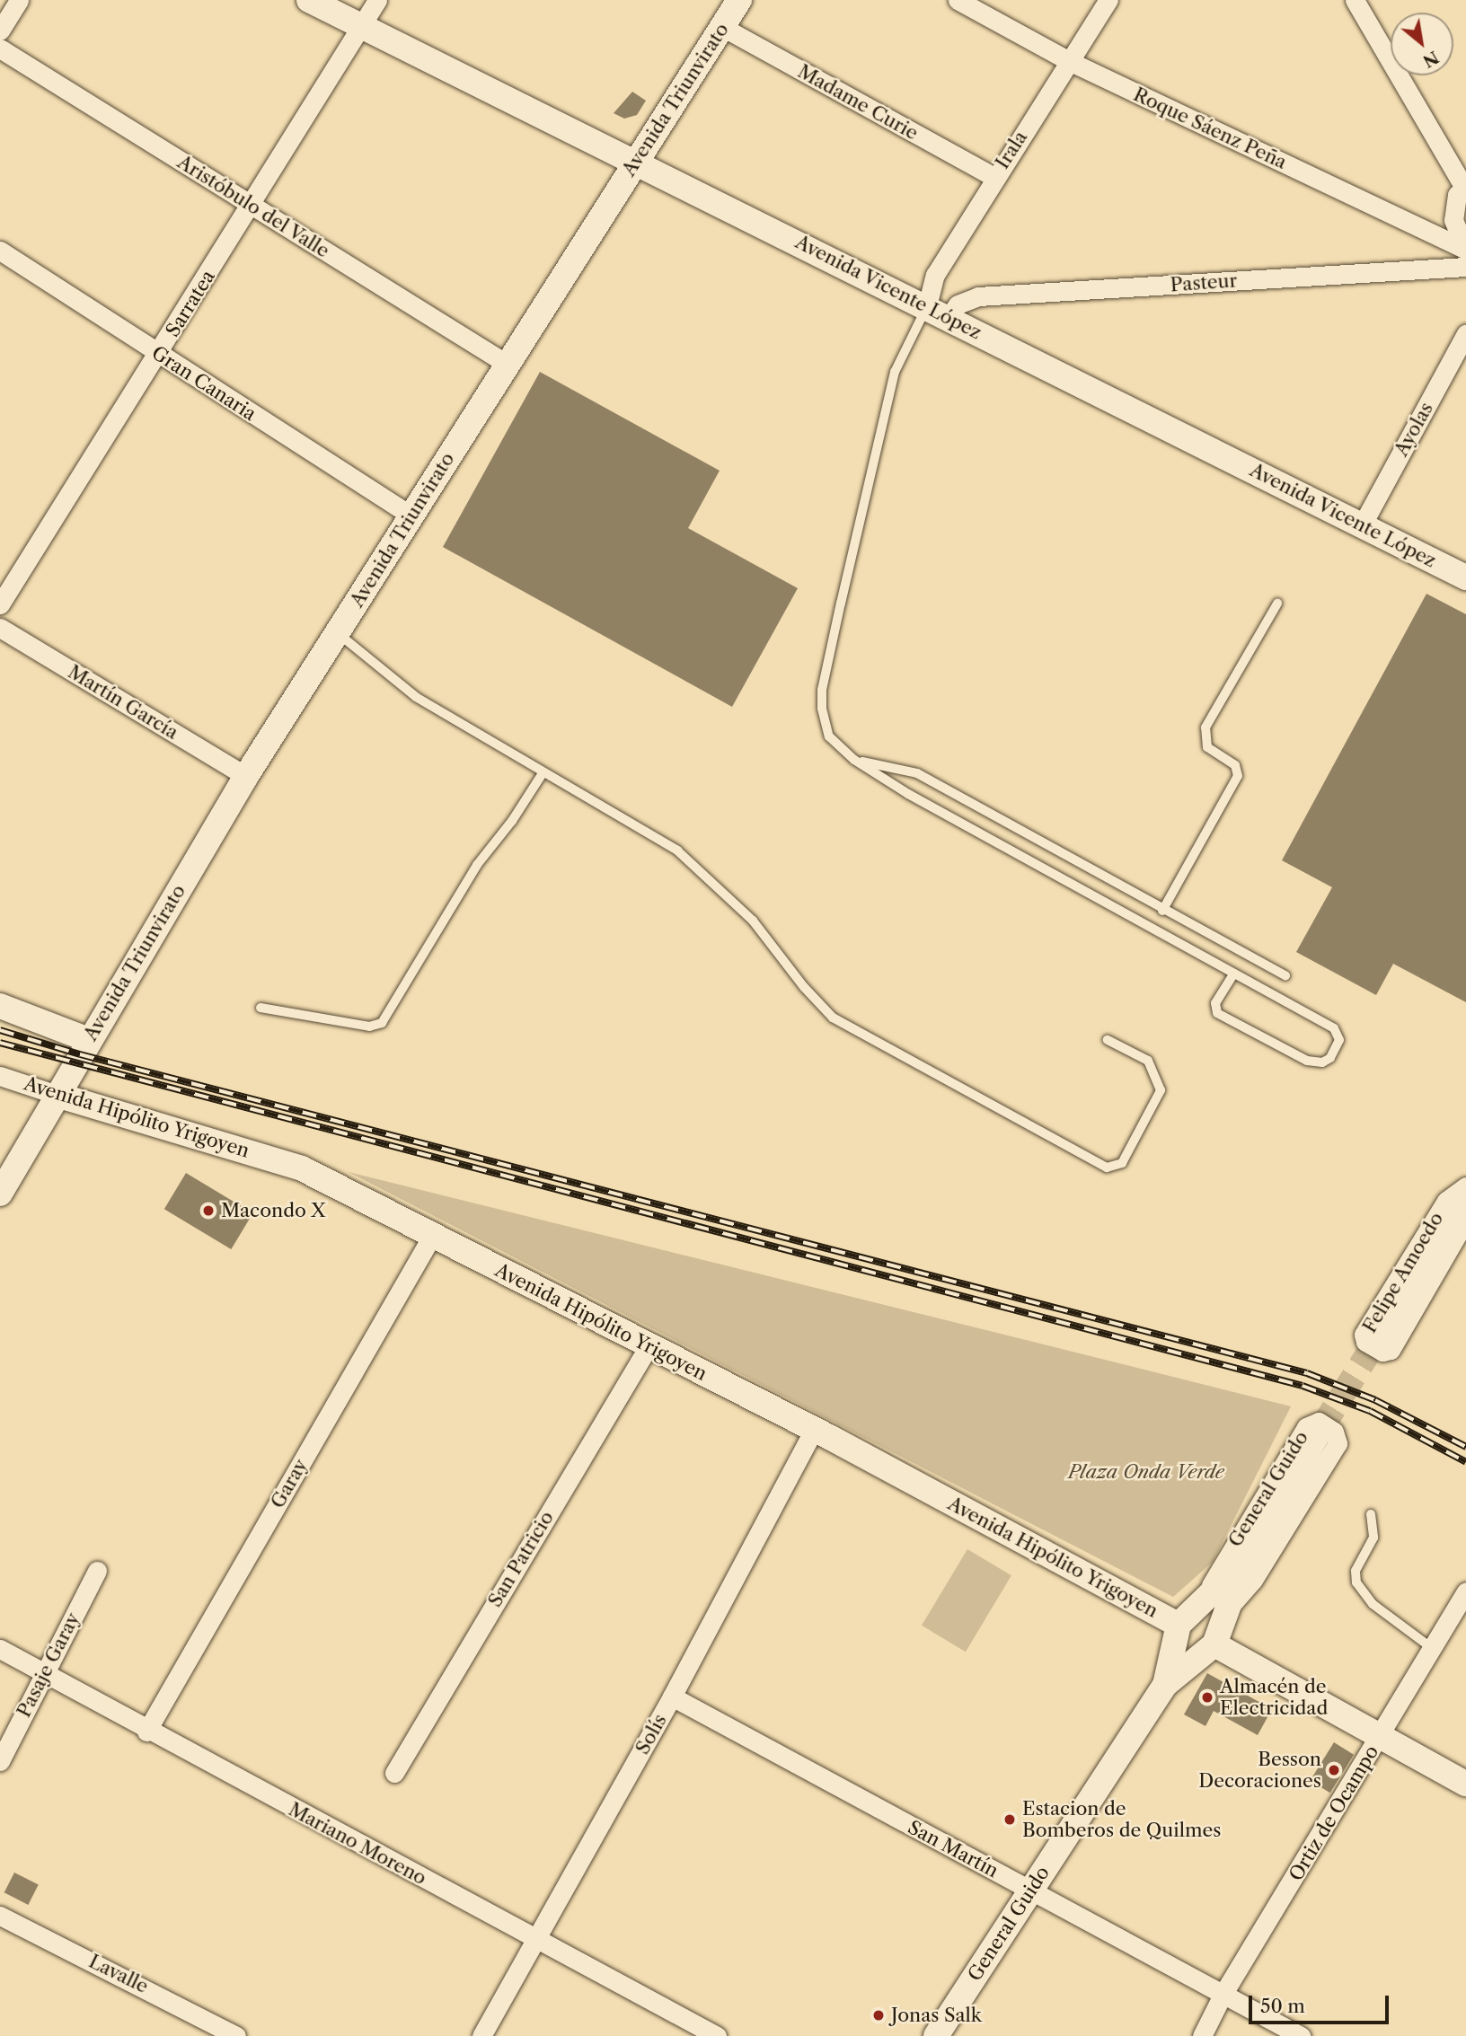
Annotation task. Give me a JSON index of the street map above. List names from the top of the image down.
{
  "streets": {
    "main road": [
      "Avenida Triunvirato",
      "Avenida Vicente López",
      "Avenida Hipólito Yrigoyen",
      "Felipe Amoedo",
      "General Guido"
    ],
    "street": [
      "Madame Curie",
      "Roque Sáenz Peña",
      "Irala",
      "Aristóbulo del Valle",
      "Pasteur",
      "Sarratea",
      "Gran Canaria",
      "Ayolas",
      "Martín García",
      "Garay",
      "San Patricio",
      "Pasaje Garay",
      "Solís",
      "Ortiz de Ocampo",
      "Mariano Moreno",
      "San Martín",
      "Lavalle"
    ]
  },
  "crossings": [
    ["Avenida Triunvirato", "Madame Curie"],
    ["Avenida Triunvirato", "Aristóbulo del Valle"],
    ["Avenida Triunvirato", "Avenida Vicente López"],
    ["Avenida Triunvirato", "Gran Canaria"],
    ["Avenida Triunvirato", "Martín García"],
    ["Avenida Triunvirato", "Avenida Hipólito Yrigoyen"],
    ["Madame Curie", "Irala"],
    ["Roque Sáenz Peña", "Irala"],
    ["Irala", "Pasteur"],
    ["Irala", "Avenida Vicente López"],
    ["Aristóbulo del Valle", "Sarratea"],
    ["Pasteur", "Avenida Vicente López"],
    ["Avenida Vicente López", "Sarratea"],
    ["Avenida Vicente López", "Ayolas"],
    ["Sarratea", "Gran Canaria"],
    ["Avenida Hipólito Yrigoyen", "Garay"],
    ["Avenida Hipólito Yrigoyen", "General Guido"],
    ["Avenida Hipólito Yrigoyen", "San Patricio"],
    ["Avenida Hipólito Yrigoyen", "Solís"],
    ["Garay", "Mariano Moreno"],
    ["General Guido", "San Martín"],
    ["Pasaje Garay", "Mariano Moreno"],
    ["Solís", "Mariano Moreno"],
    ["Solís", "San Martín"],
    ["Ortiz de Ocampo", "San Martín"]
  ],
  "parks": ["Plaza Onda Verde"],
  "places": [
    "Macondo X",
    "Almacén de Electricidad",
    "Besson Decoraciones",
    "Estacion de Bomberos de Quilmes",
    "Jonas Salk"
  ],
  "scale_bar": "50 m",
  "north": "bottom right"
}
